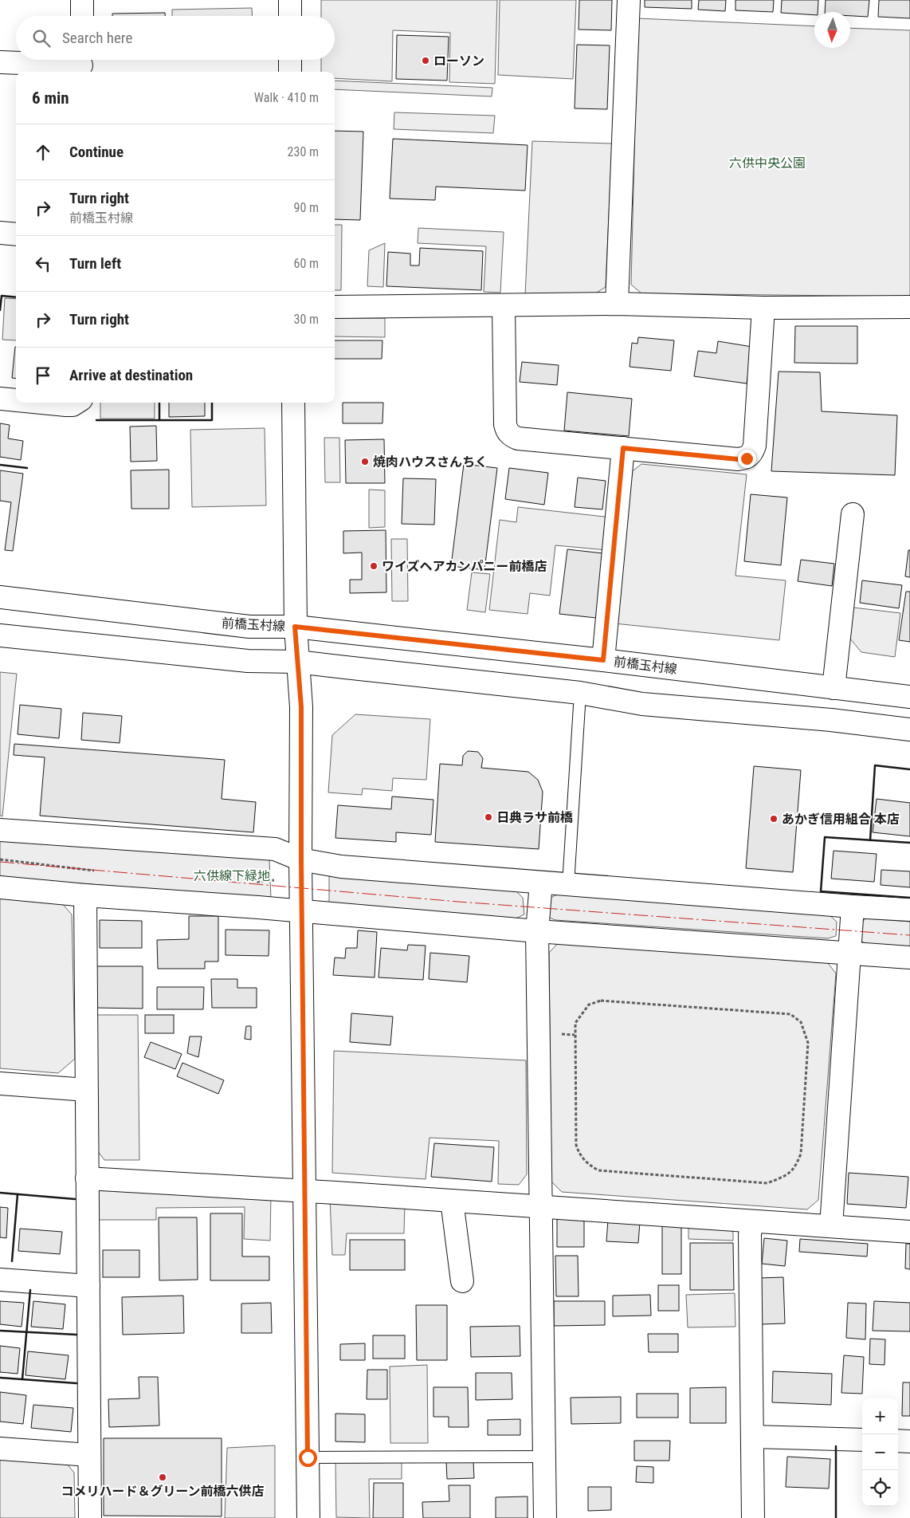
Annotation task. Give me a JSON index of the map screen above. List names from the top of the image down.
{
  "streets": {
    "street": ["前橋玉村線"]
  },
  "parks": ["六供中央公園", "六供線下緑地"],
  "places": [
    "ローソン",
    "焼肉ハウスさんちく",
    "ワイズヘアカンパニー前橋店",
    "日典ラサ前橋",
    "あかぎ信用組合 本店",
    "コメリハード＆グリーン前橋六供店"
  ],
  "north": "bottom",
  "page": {
    "search": "Search here",
    "heading": ["6 min", "Walk · 410 m"],
    "list": [
      ["Continue", "230 m"],
      ["Turn right", "前橋玉村線", "90 m"],
      ["Turn left", "60 m"],
      ["Turn right", "30 m"],
      "Arrive at destination"
    ],
    "map_buttons": ["+", "−"]
  }
}
